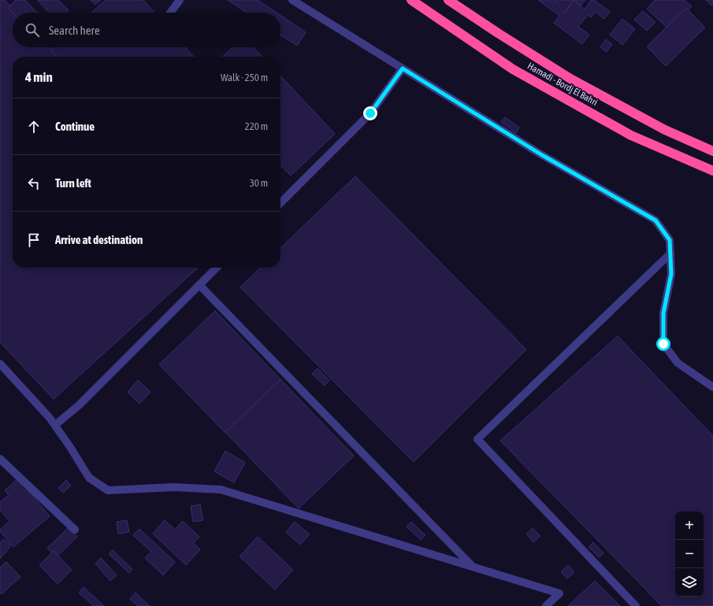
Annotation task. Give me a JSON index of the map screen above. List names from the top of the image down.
{
  "streets": {
    "highway": ["Hamadi - Bordj El Bahri"]
  },
  "page": {
    "search": "Search here",
    "heading": ["4 min", "Walk · 250 m"],
    "list": [
      ["Continue", "220 m"],
      ["Turn left", "30 m"],
      "Arrive at destination"
    ],
    "map_buttons": ["+", "−"]
  }
}
